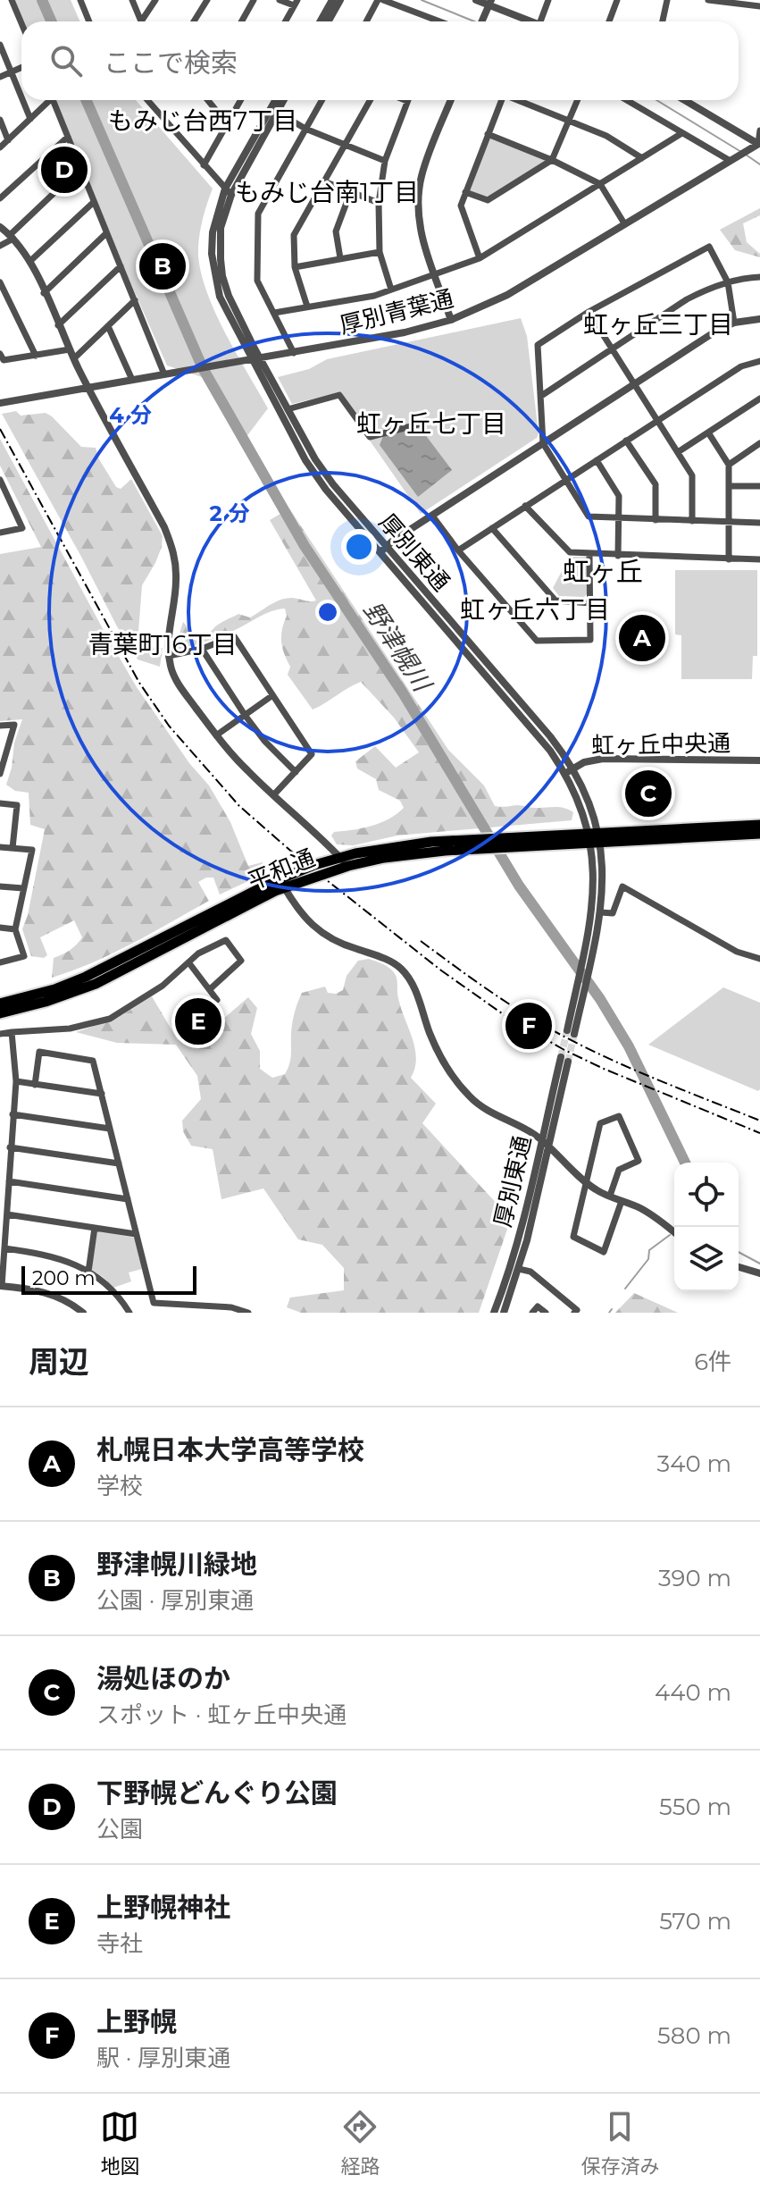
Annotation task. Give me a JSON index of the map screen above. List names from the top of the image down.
{
  "streets": {
    "highway": ["平和通"],
    "street": ["厚別青葉通", "厚別東通", "虹ヶ丘中央通"]
  },
  "crossings": [
    ["厚別青葉通", "厚別東通"],
    ["厚別東通", "虹ヶ丘中央通"],
    ["厚別東通", "平和通"]
  ],
  "districts": [
    "もみじ台西7丁目",
    "もみじ台南1丁目",
    "虹ヶ丘三丁目",
    "虹ヶ丘七丁目",
    "虹ヶ丘",
    "虹ヶ丘六丁目",
    "青葉町16丁目"
  ],
  "water": ["野津幌川"],
  "scale_bar": "200 m",
  "page": {
    "search": "ここで検索",
    "pins": [
      "D",
      "B",
      "A",
      "C",
      "E",
      "F"
    ],
    "scale": "200 m",
    "heading": ["周辺", "6件"],
    "list": [
      {
        "mark": "A",
        "name": "札幌日本大学高等学校",
        "note": "学校",
        "value": "340 m"
      },
      {
        "mark": "B",
        "name": "野津幌川緑地",
        "note": "公園 · 厚別東通",
        "value": "390 m"
      },
      {
        "mark": "C",
        "name": "湯処ほのか",
        "note": "スポット · 虹ヶ丘中央通",
        "value": "440 m"
      },
      {
        "mark": "D",
        "name": "下野幌どんぐり公園",
        "note": "公園",
        "value": "550 m"
      },
      {
        "mark": "E",
        "name": "上野幌神社",
        "note": "寺社",
        "value": "570 m"
      },
      {
        "mark": "F",
        "name": "上野幌",
        "note": "駅 · 厚別東通",
        "value": "580 m"
      }
    ],
    "nav": ["地図", "経路", "保存済み"]
  },
  "rings": ["4 分", "2 分"]
}
